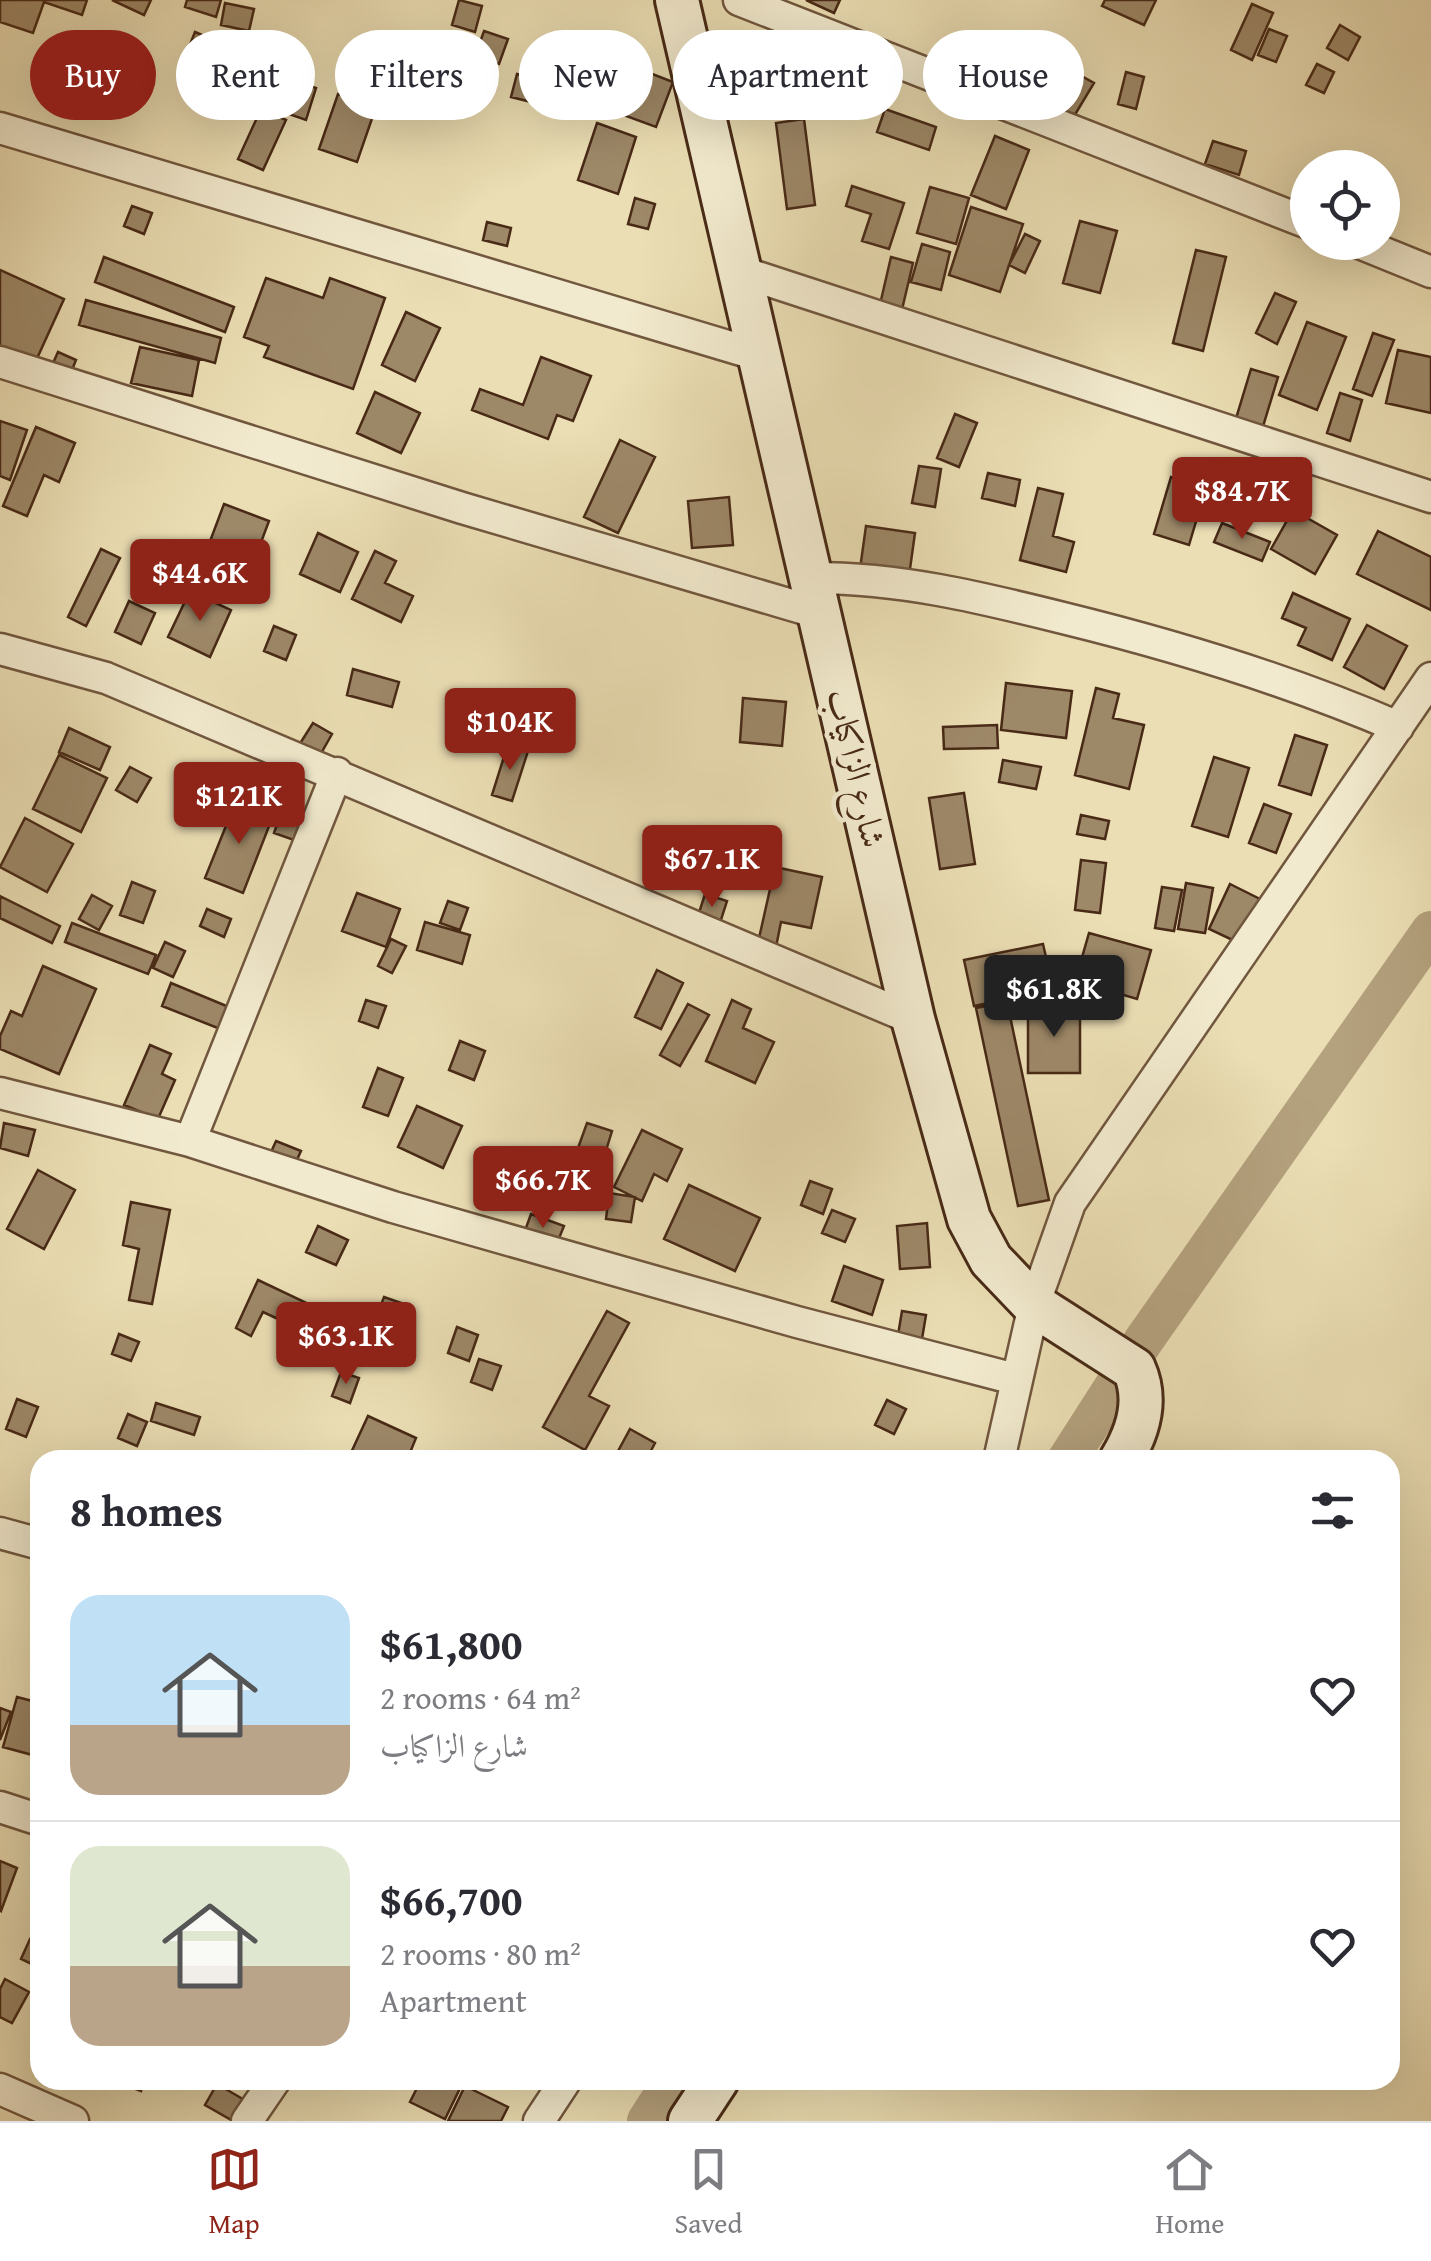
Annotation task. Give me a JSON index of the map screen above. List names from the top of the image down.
{
  "streets": {
    "street": ["شارع الزاكياب"]
  },
  "page": {
    "chip": [
      "Buy",
      "Rent",
      "Filters",
      "New",
      "Apartment",
      "House"
    ],
    "price": [
      "$84.7K",
      "$44.6K",
      "$104K",
      "$121K",
      "$67.1K",
      "$61.8K",
      "$66.7K",
      "$63.1K"
    ],
    "heading": "8 homes",
    "list": [
      {
        "name": "$61,800",
        "note": "2 rooms · 64 m² · شارع الزاكياب"
      },
      {
        "name": "$66,700",
        "note": "2 rooms · 80 m² · Apartment"
      }
    ],
    "tabs": ["Map", "Saved", "Home"]
  }
}
